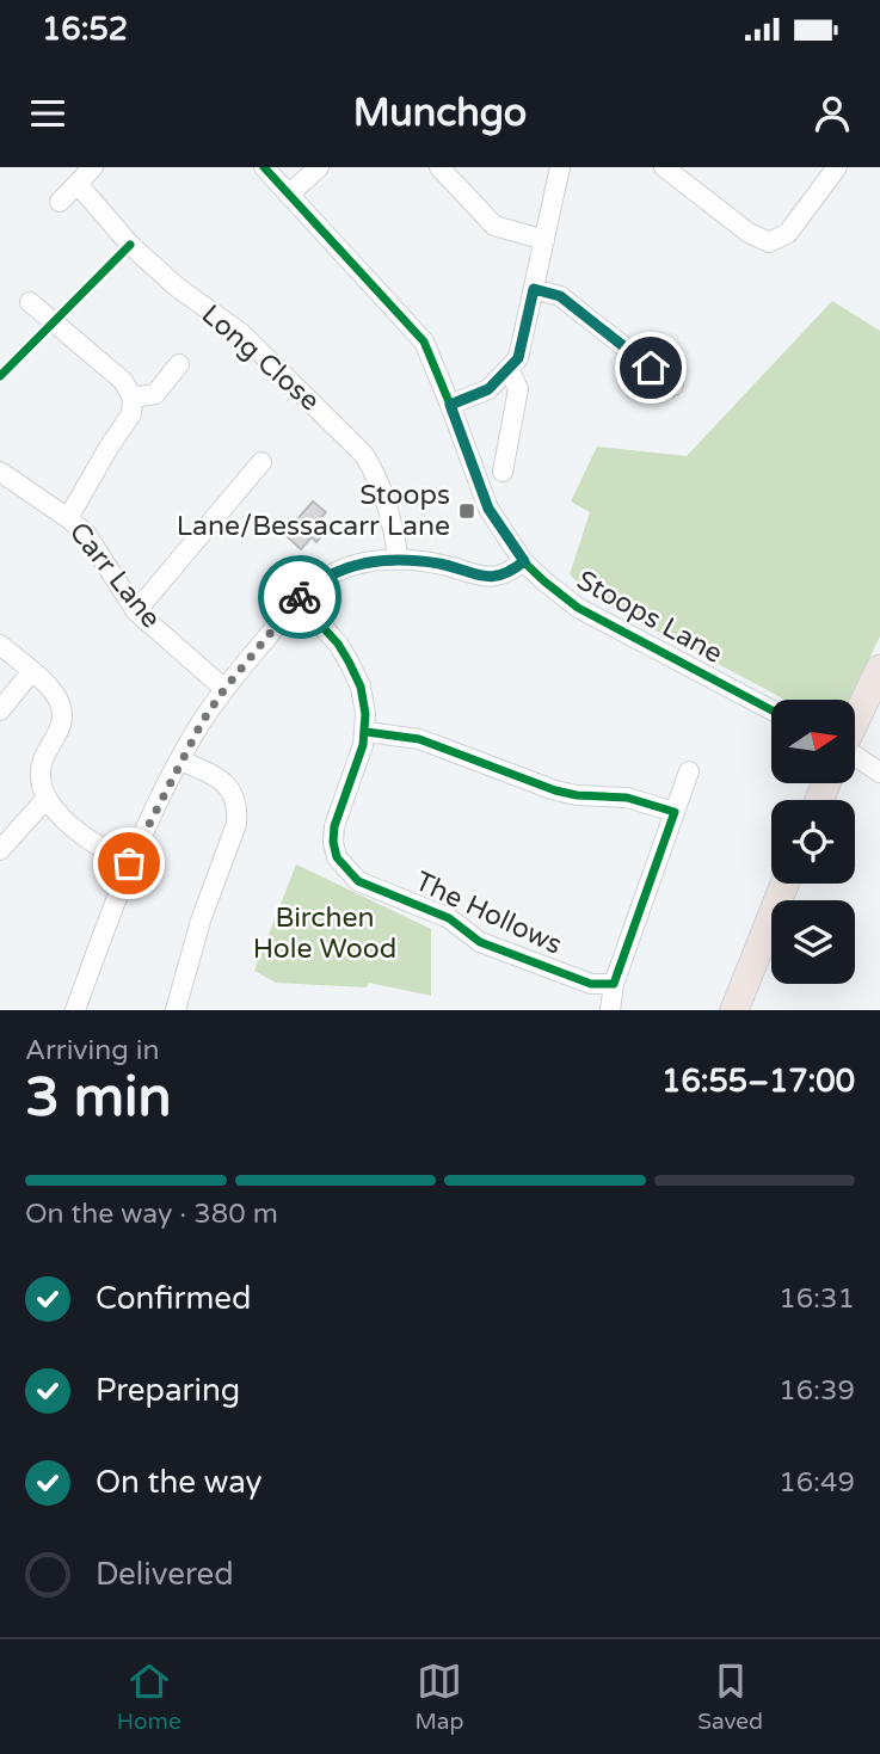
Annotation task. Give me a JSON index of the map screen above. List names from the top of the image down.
{
  "streets": {
    "street": [
      "Long Close",
      "Carr Lane",
      "Stoops Lane",
      "The Hollows"
    ]
  },
  "parks": ["Birchen Hole Wood"],
  "places": {
    "transit": ["Stoops Lane/Bessacarr Lane"]
  },
  "north": "right",
  "page": {
    "status": "16:52",
    "header": "Munchgo",
    "heading": ["3 min", "Arriving in", "16:55–17:00"],
    "bar": "On the way · 380 m",
    "list": [
      ["Confirmed", "16:31"],
      ["Preparing", "16:39"],
      ["On the way", "16:49"],
      "Delivered"
    ],
    "tabs": ["Home", "Map", "Saved"]
  }
}
